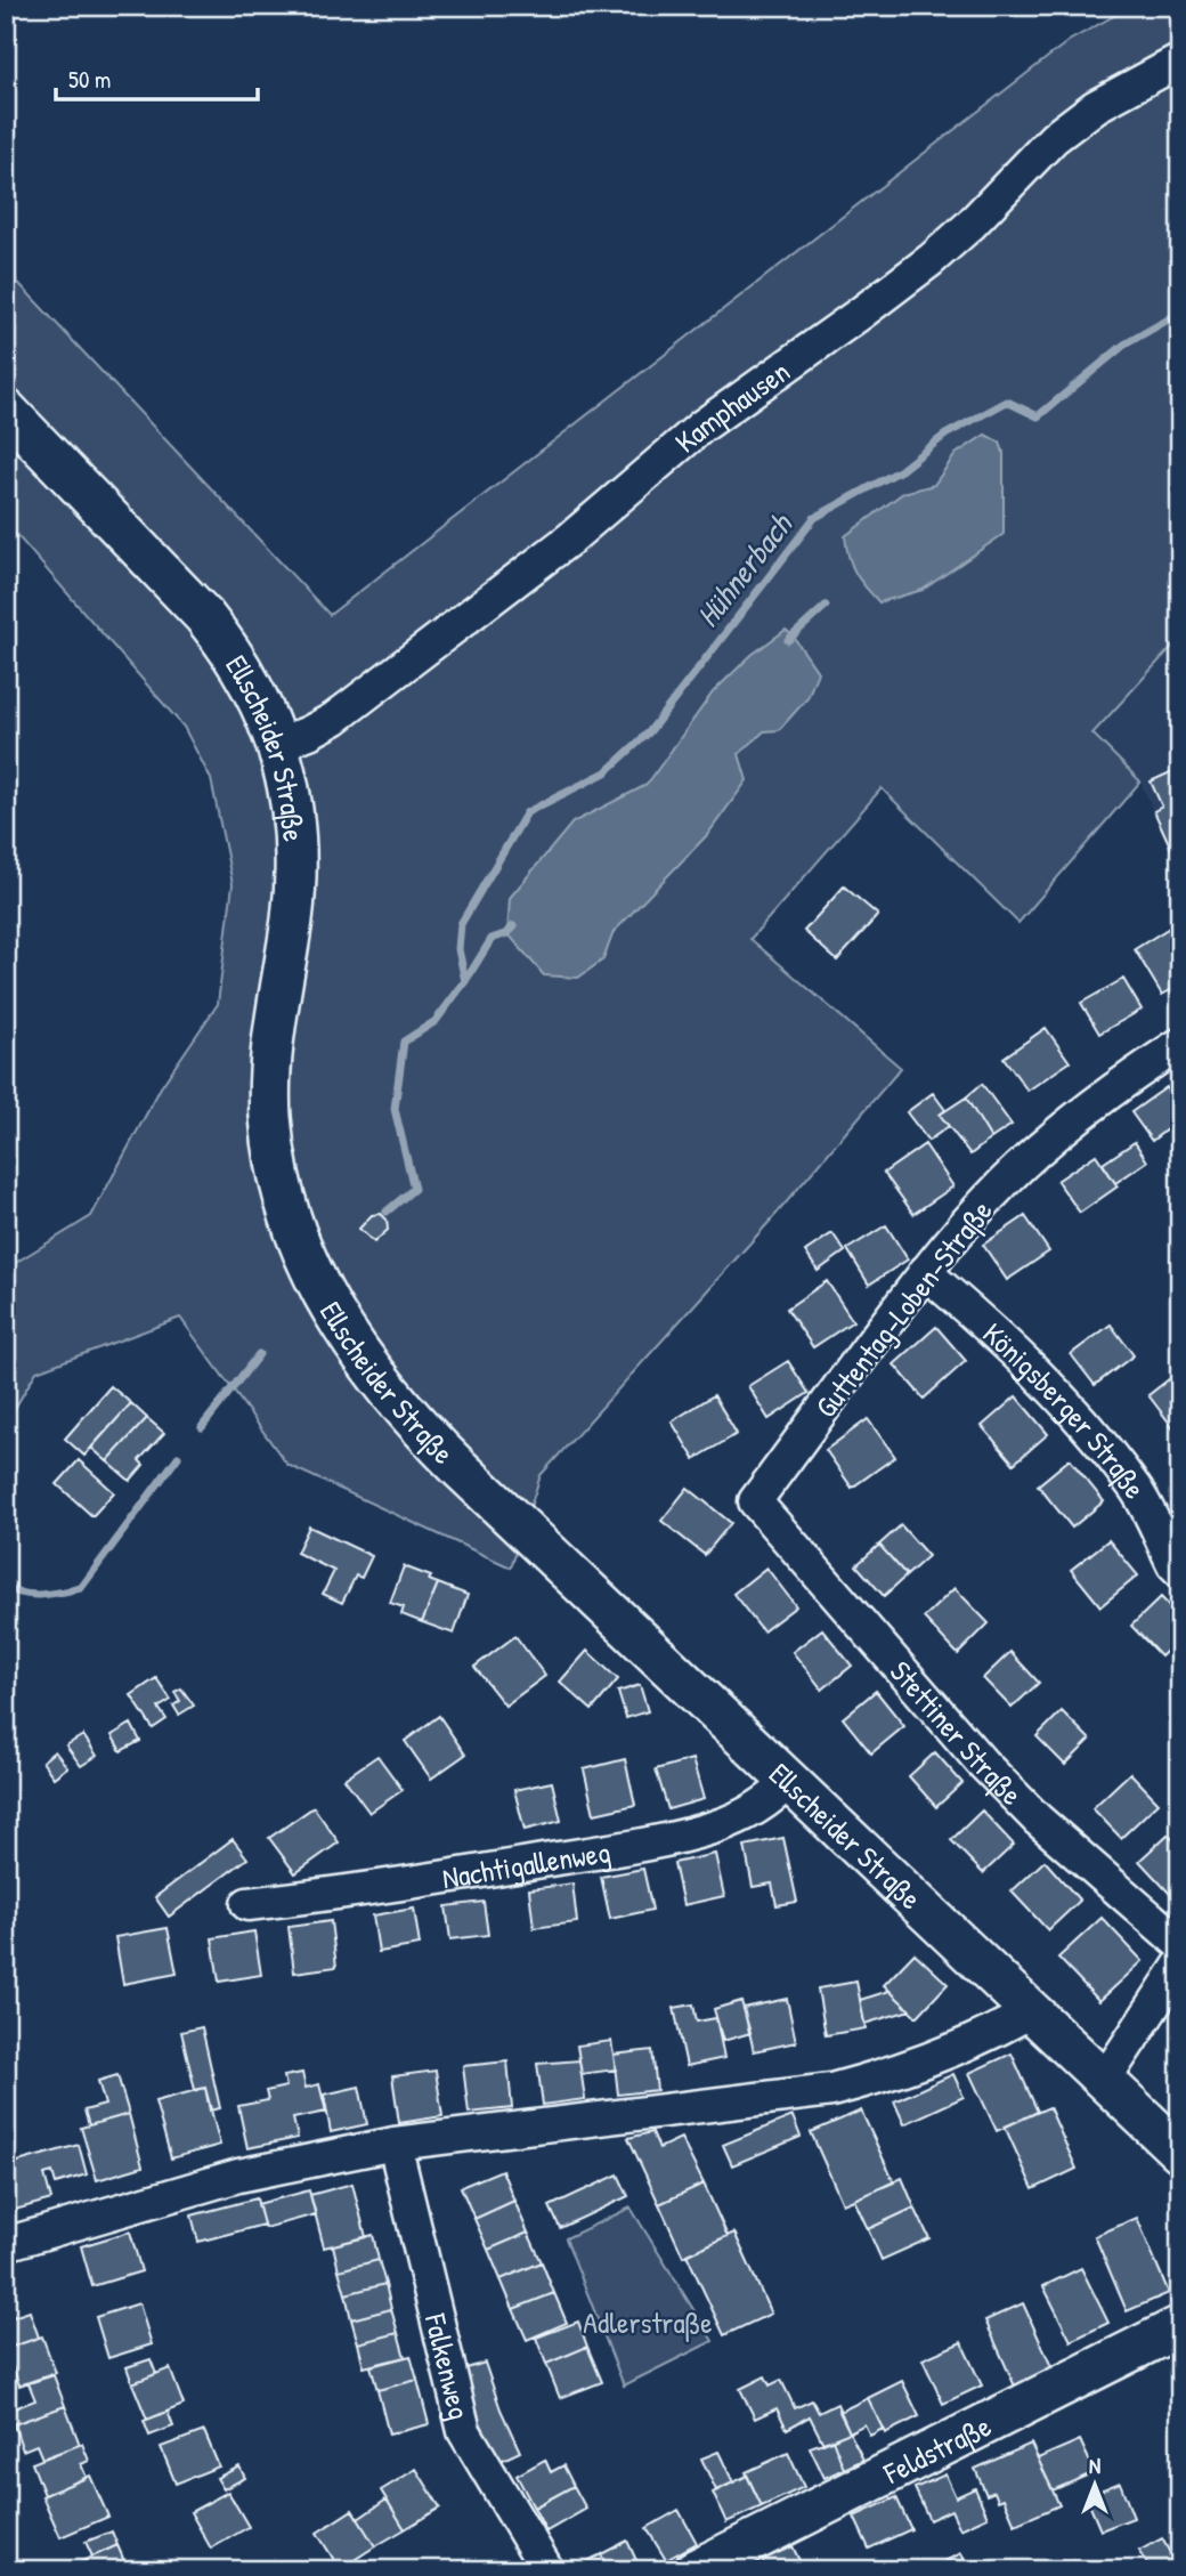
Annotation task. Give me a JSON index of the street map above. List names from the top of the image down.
{
  "streets": {
    "street": [
      "Kamphausen",
      "Ellscheider Straße",
      "Guttentag-Loben-Straße",
      "Königsberger Straße",
      "Stettiner Straße",
      "Nachtigallenweg",
      "Falkenweg",
      "Feldstraße"
    ]
  },
  "crossings": [
    ["Kamphausen", "Ellscheider Straße"],
    ["Ellscheider Straße", "Nachtigallenweg"],
    ["Guttentag-Loben-Straße", "Königsberger Straße"],
    ["Guttentag-Loben-Straße", "Stettiner Straße"]
  ],
  "water": ["Hühnerbach"],
  "parks": ["Adlerstraße"],
  "scale_bar": "50 m",
  "north": "top"
}
